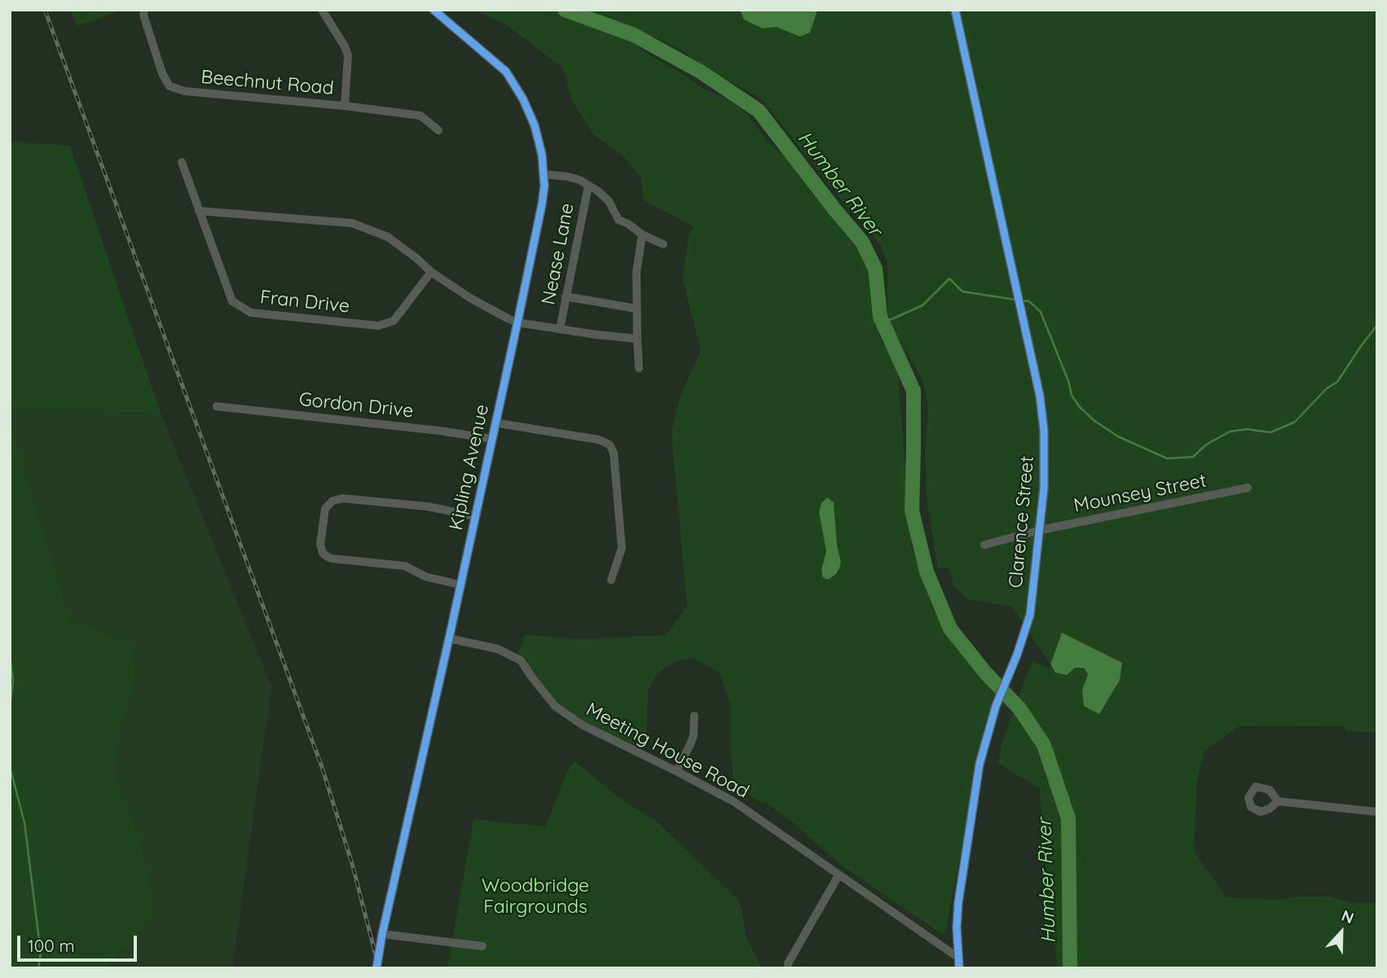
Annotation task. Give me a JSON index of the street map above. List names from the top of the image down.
{
  "streets": {
    "street": [
      "Beechnut Road",
      "Nease Lane",
      "Fran Drive",
      "Gordon Drive",
      "Kipling Avenue",
      "Mounsey Street",
      "Clarence Street",
      "Meeting House Road"
    ]
  },
  "crossings": [
    ["Gordon Drive", "Kipling Avenue"],
    ["Kipling Avenue", "Meeting House Road"],
    ["Mounsey Street", "Clarence Street"],
    ["Clarence Street", "Meeting House Road"]
  ],
  "water": ["Humber River"],
  "parks": ["Woodbridge Fairgrounds"],
  "scale_bar": "100 m",
  "north": "top"
}
